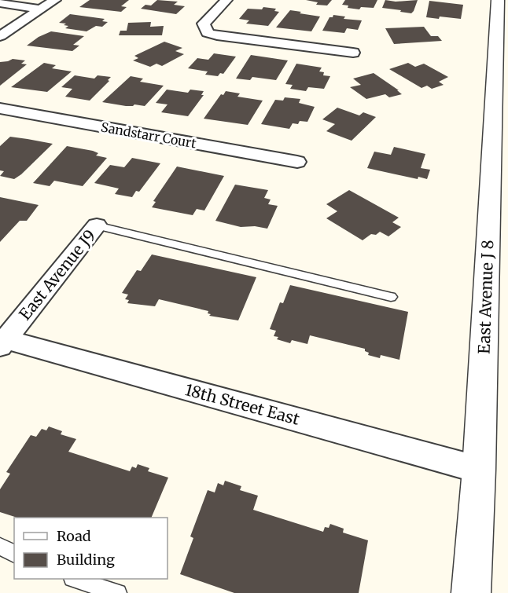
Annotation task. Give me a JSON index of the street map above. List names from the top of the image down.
{
  "streets": {
    "street": [
      "Sandstarr Court",
      "East Avenue J9",
      "East Avenue J 8",
      "18th Street East"
    ]
  },
  "crossings": [
    ["East Avenue J9", "18th Street East"],
    ["East Avenue J 8", "18th Street East"]
  ],
  "legend": ["Road", "Building"]
}
